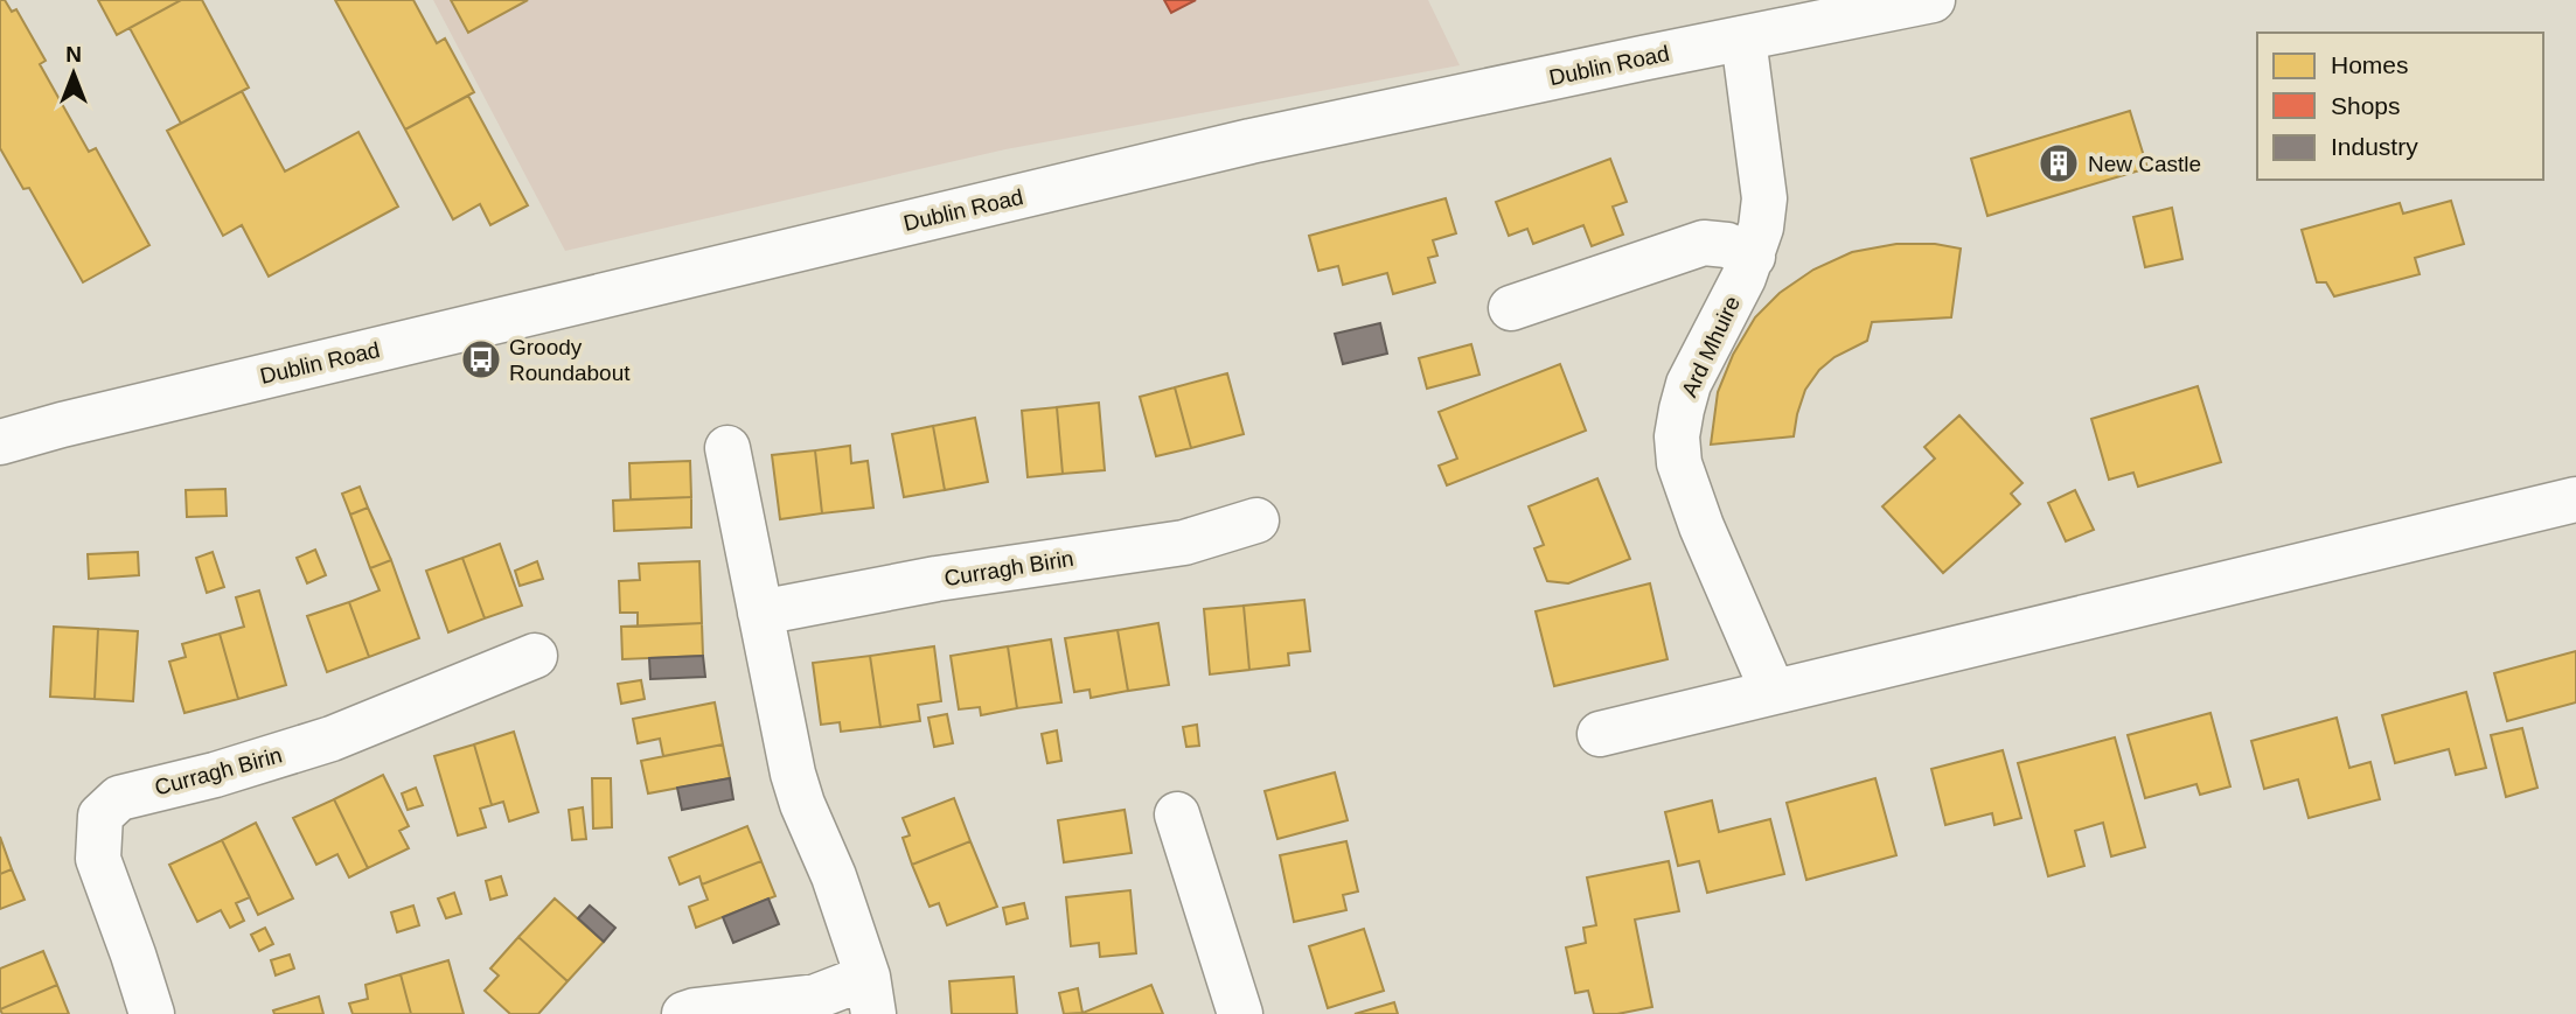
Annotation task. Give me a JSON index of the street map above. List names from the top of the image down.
{
  "streets": {
    "street": ["Dublin Road", "Ard Mhuire", "Curragh Birin"]
  },
  "crossings": [
    ["Dublin Road", "Ard Mhuire"]
  ],
  "places": {
    "building": ["New Castle"],
    "bus stop": ["Groody Roundabout"]
  },
  "legend": ["Homes", "Shops", "Industry"],
  "north": "top"
}
